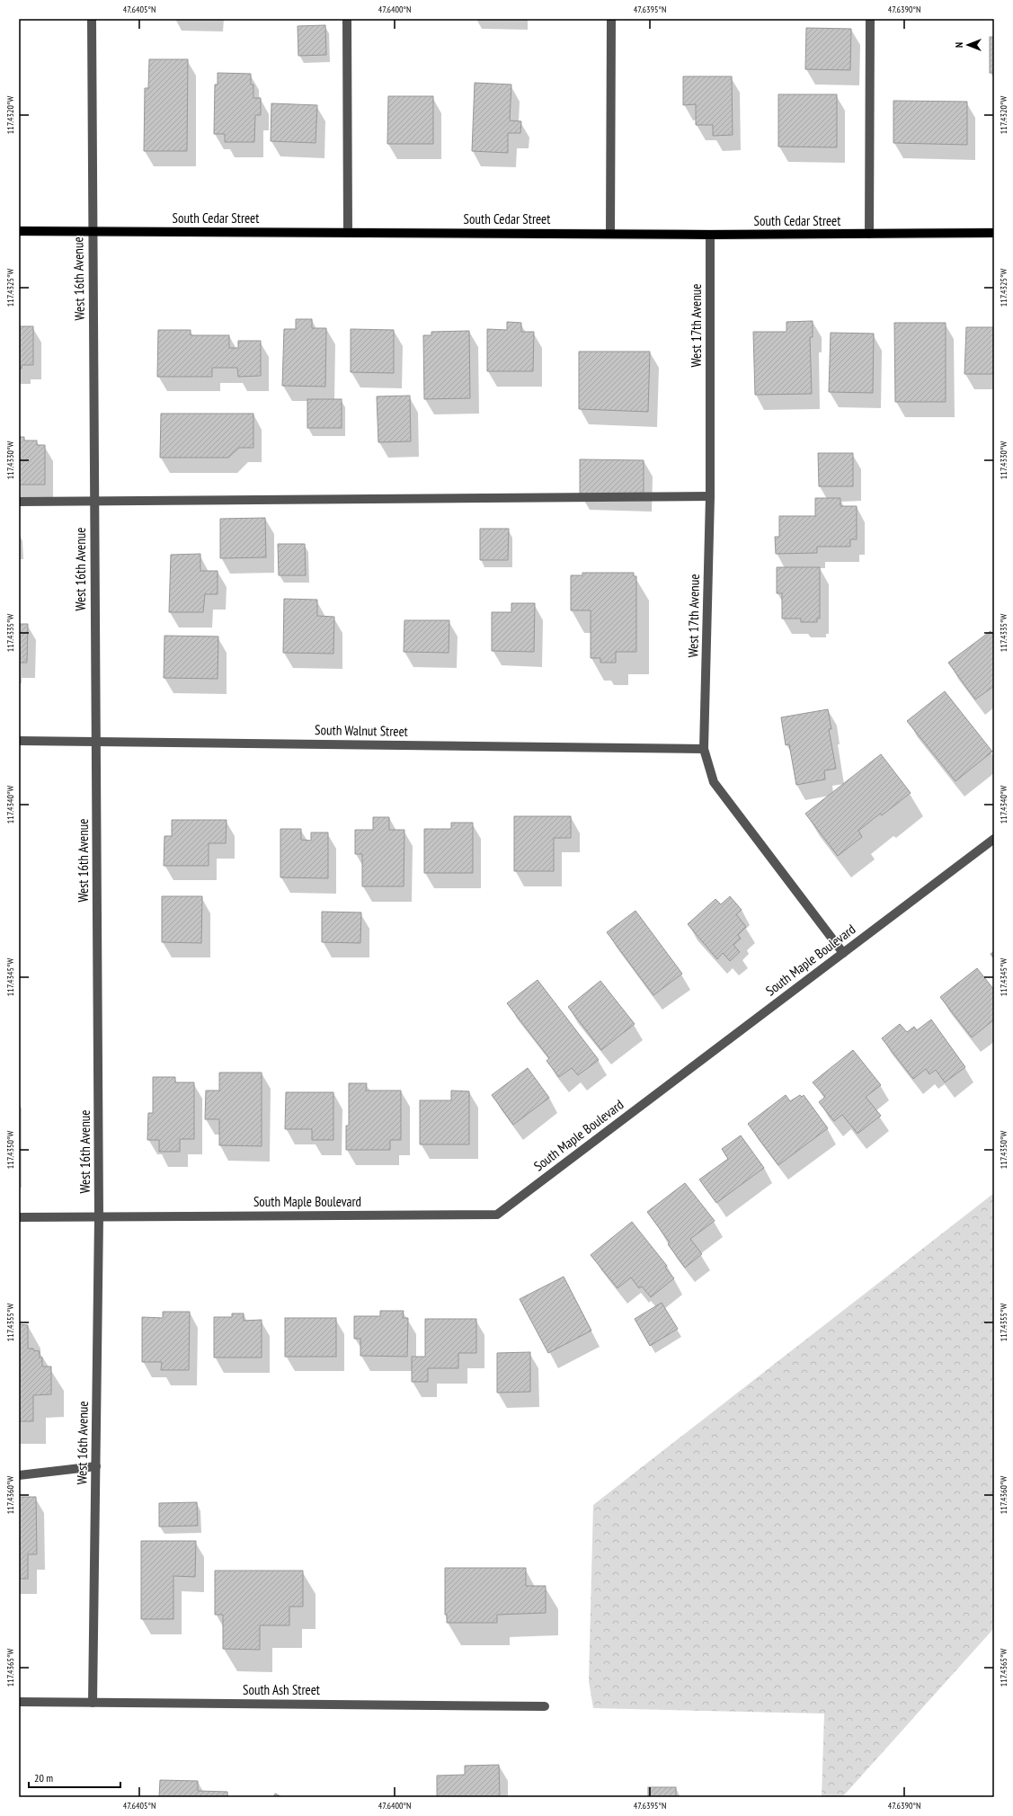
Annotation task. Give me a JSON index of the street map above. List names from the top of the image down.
{
  "streets": {
    "main road": ["South Cedar Street"],
    "street": [
      "West 16th Avenue",
      "West 17th Avenue",
      "South Walnut Street",
      "South Maple Boulevard",
      "South Ash Street"
    ]
  },
  "crossings": [
    ["South Cedar Street", "West 16th Avenue"],
    ["South Cedar Street", "West 17th Avenue"],
    ["West 16th Avenue", "South Walnut Street"],
    ["West 16th Avenue", "South Maple Boulevard"],
    ["West 16th Avenue", "South Ash Street"],
    ["West 17th Avenue", "South Walnut Street"],
    ["West 17th Avenue", "South Maple Boulevard"]
  ],
  "scale_bar": "20 m",
  "north": "left",
  "coordinates": [
    "47.6405°N",
    "47.6400°N",
    "47.6395°N",
    "47.6390°N",
    "117.4320°W",
    "117.4325°W",
    "117.4330°W",
    "117.4335°W",
    "117.4340°W",
    "117.4345°W",
    "117.4350°W",
    "117.4355°W",
    "117.4360°W",
    "117.4365°W"
  ]
}
